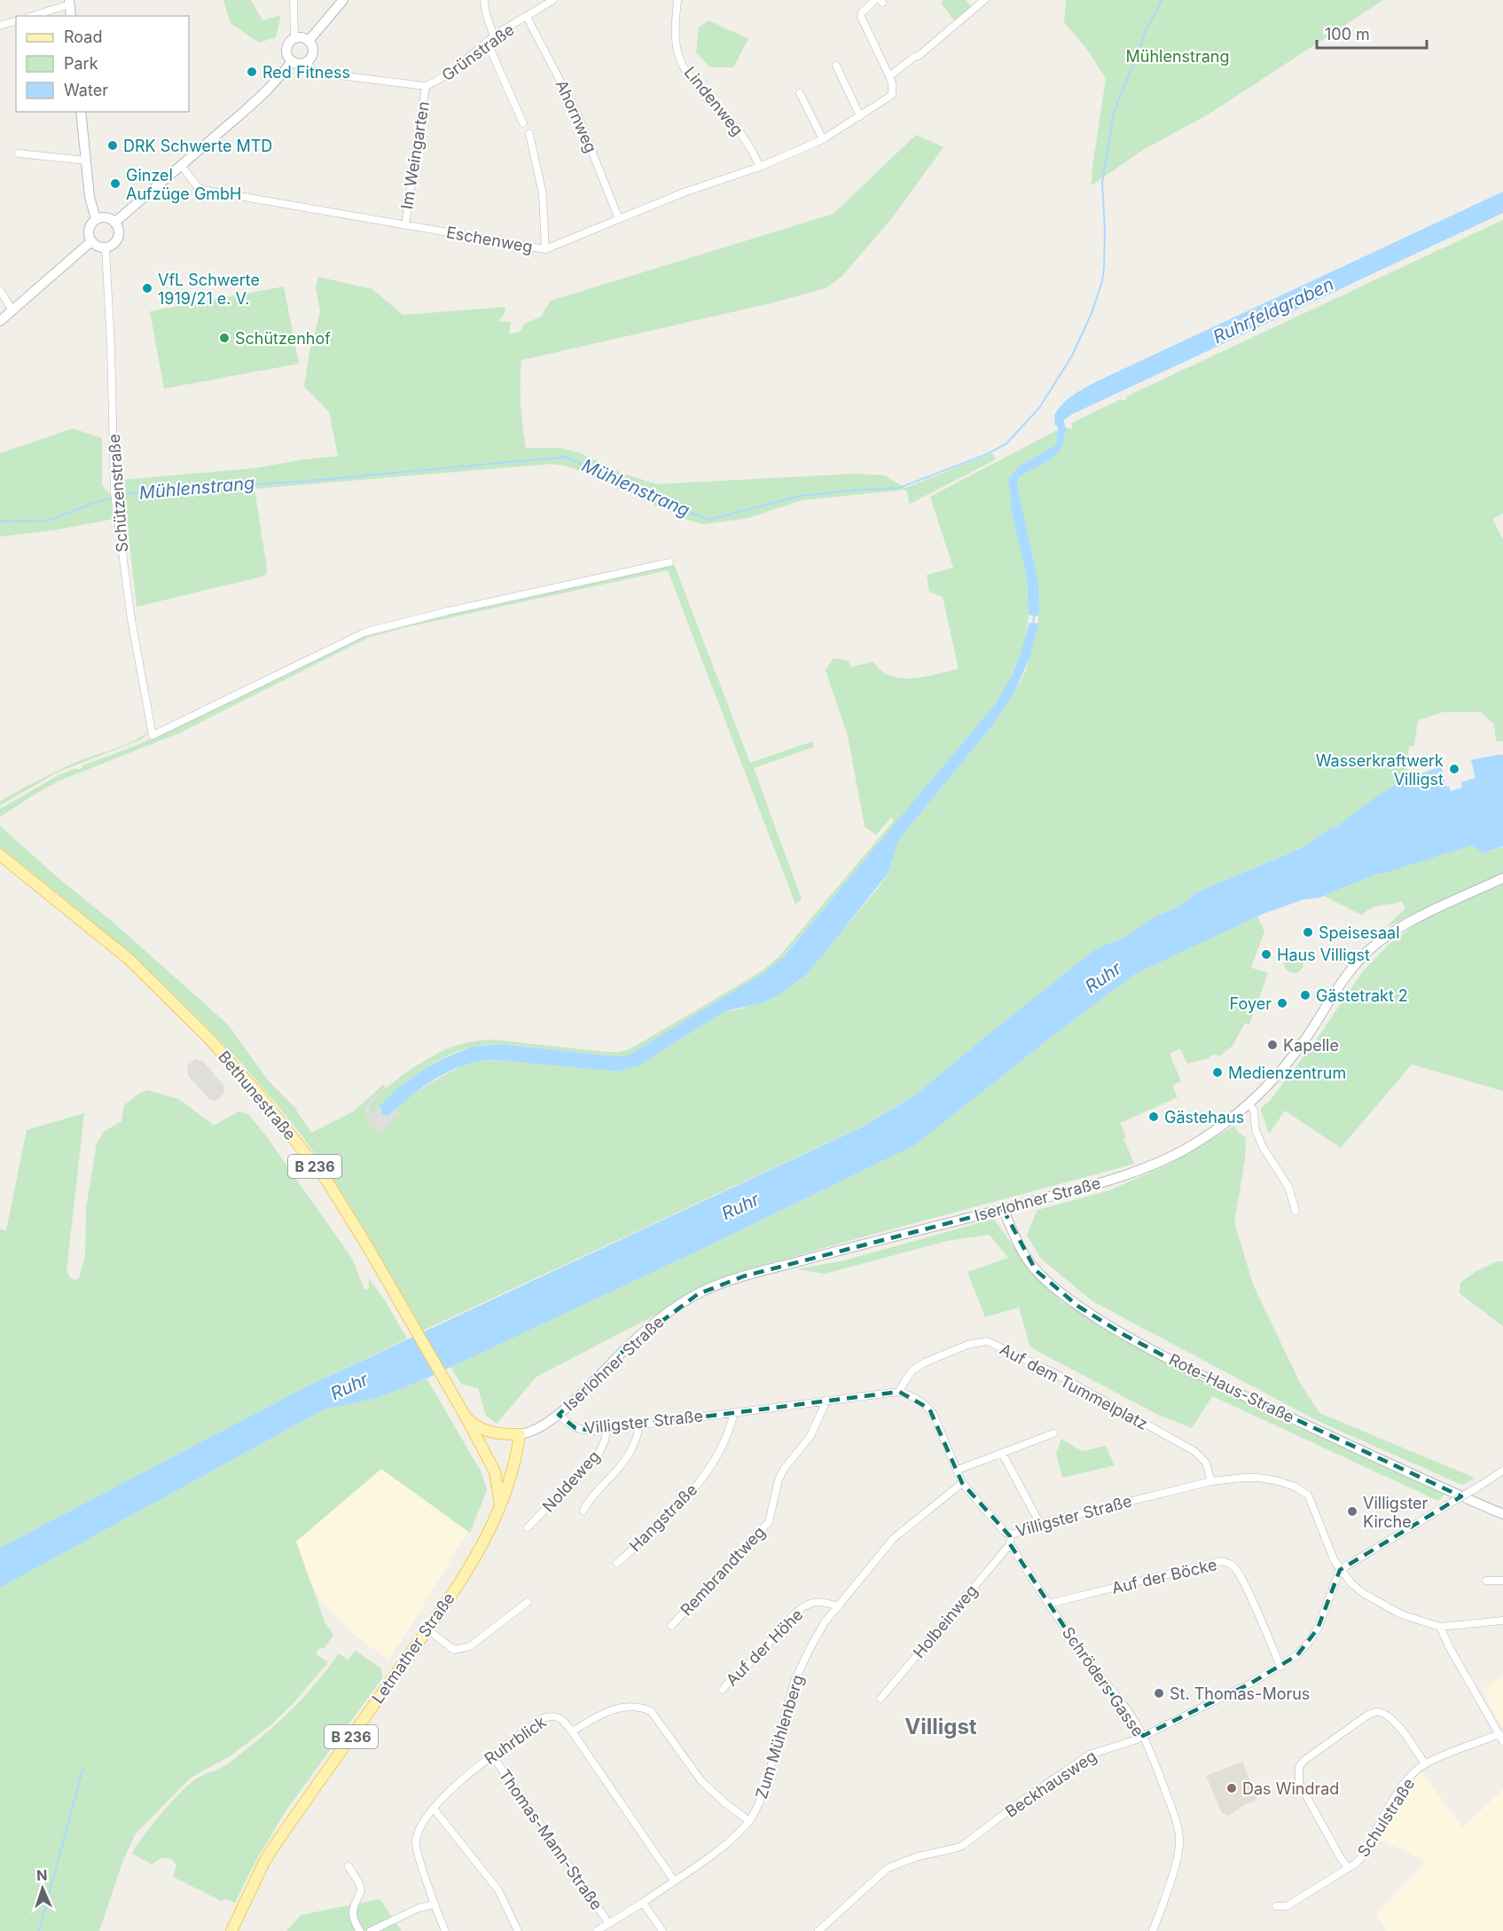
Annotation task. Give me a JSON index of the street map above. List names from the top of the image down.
{
  "streets": {
    "main road": [
      "Bethunestraße",
      "B 236",
      "Iserlohner Straße",
      "Rote-Haus-Straße",
      "Letmather Straße"
    ],
    "street": [
      "Grünstraße",
      "Lindenweg",
      "Ahornweg",
      "Im Weingarten",
      "Eschenweg",
      "Schützenstraße",
      "Auf dem Tummelplatz",
      "Villigster Straße",
      "Noldeweg",
      "Hangstraße",
      "Rembrandtweg",
      "Auf der Böcke",
      "Holbeinweg",
      "Auf der Höhe",
      "Schröders Gasse",
      "Zum Mühlenberg",
      "Ruhrblick",
      "Beckhausweg",
      "Schulstraße",
      "Thomas-Mann-Straße"
    ]
  },
  "crossings": [
    ["Grünstraße", "Ahornweg"],
    ["Grünstraße", "Im Weingarten"],
    ["Lindenweg", "Eschenweg"],
    ["Ahornweg", "Eschenweg"],
    ["Im Weingarten", "Eschenweg"],
    ["Bethunestraße", "Iserlohner Straße"],
    ["Bethunestraße", "Letmather Straße"],
    ["Iserlohner Straße", "Rote-Haus-Straße"],
    ["Iserlohner Straße", "Villigster Straße"],
    ["Iserlohner Straße", "Letmather Straße"],
    ["Auf dem Tummelplatz", "Villigster Straße"],
    ["Villigster Straße", "Noldeweg"],
    ["Villigster Straße", "Hangstraße"],
    ["Villigster Straße", "Rembrandtweg"],
    ["Villigster Straße", "Zum Mühlenberg"],
    ["Villigster Straße", "Beckhausweg"],
    ["Auf der Böcke", "Schröders Gasse"],
    ["Auf der Böcke", "Beckhausweg"],
    ["Holbeinweg", "Schröders Gasse"],
    ["Auf der Höhe", "Zum Mühlenberg"],
    ["Schröders Gasse", "Beckhausweg"],
    ["Zum Mühlenberg", "Ruhrblick"],
    ["Zum Mühlenberg", "Thomas-Mann-Straße"],
    ["Ruhrblick", "Thomas-Mann-Straße"]
  ],
  "districts": ["Villigst"],
  "water": ["Ruhrfeldgraben", "Mühlenstrang", "Ruhr"],
  "parks": ["Mühlenstrang"],
  "places": [
    "Red Fitness",
    "DRK Schwerte MTD",
    "Ginzel Aufzüge GmbH",
    "VfL Schwerte 1919/21 e. V.",
    "Schützenhof",
    "Wasserkraftwerk Villigst",
    "Speisesaal",
    "Haus Villigst",
    "Gästetrakt 2",
    "Foyer",
    "Kapelle",
    "Medienzentrum",
    "Gästehaus",
    "Villigster Kirche",
    "St. Thomas-Morus",
    "Das Windrad"
  ],
  "legend": ["Road", "Park", "Water"],
  "scale_bar": "100 m",
  "north": "top"
}
